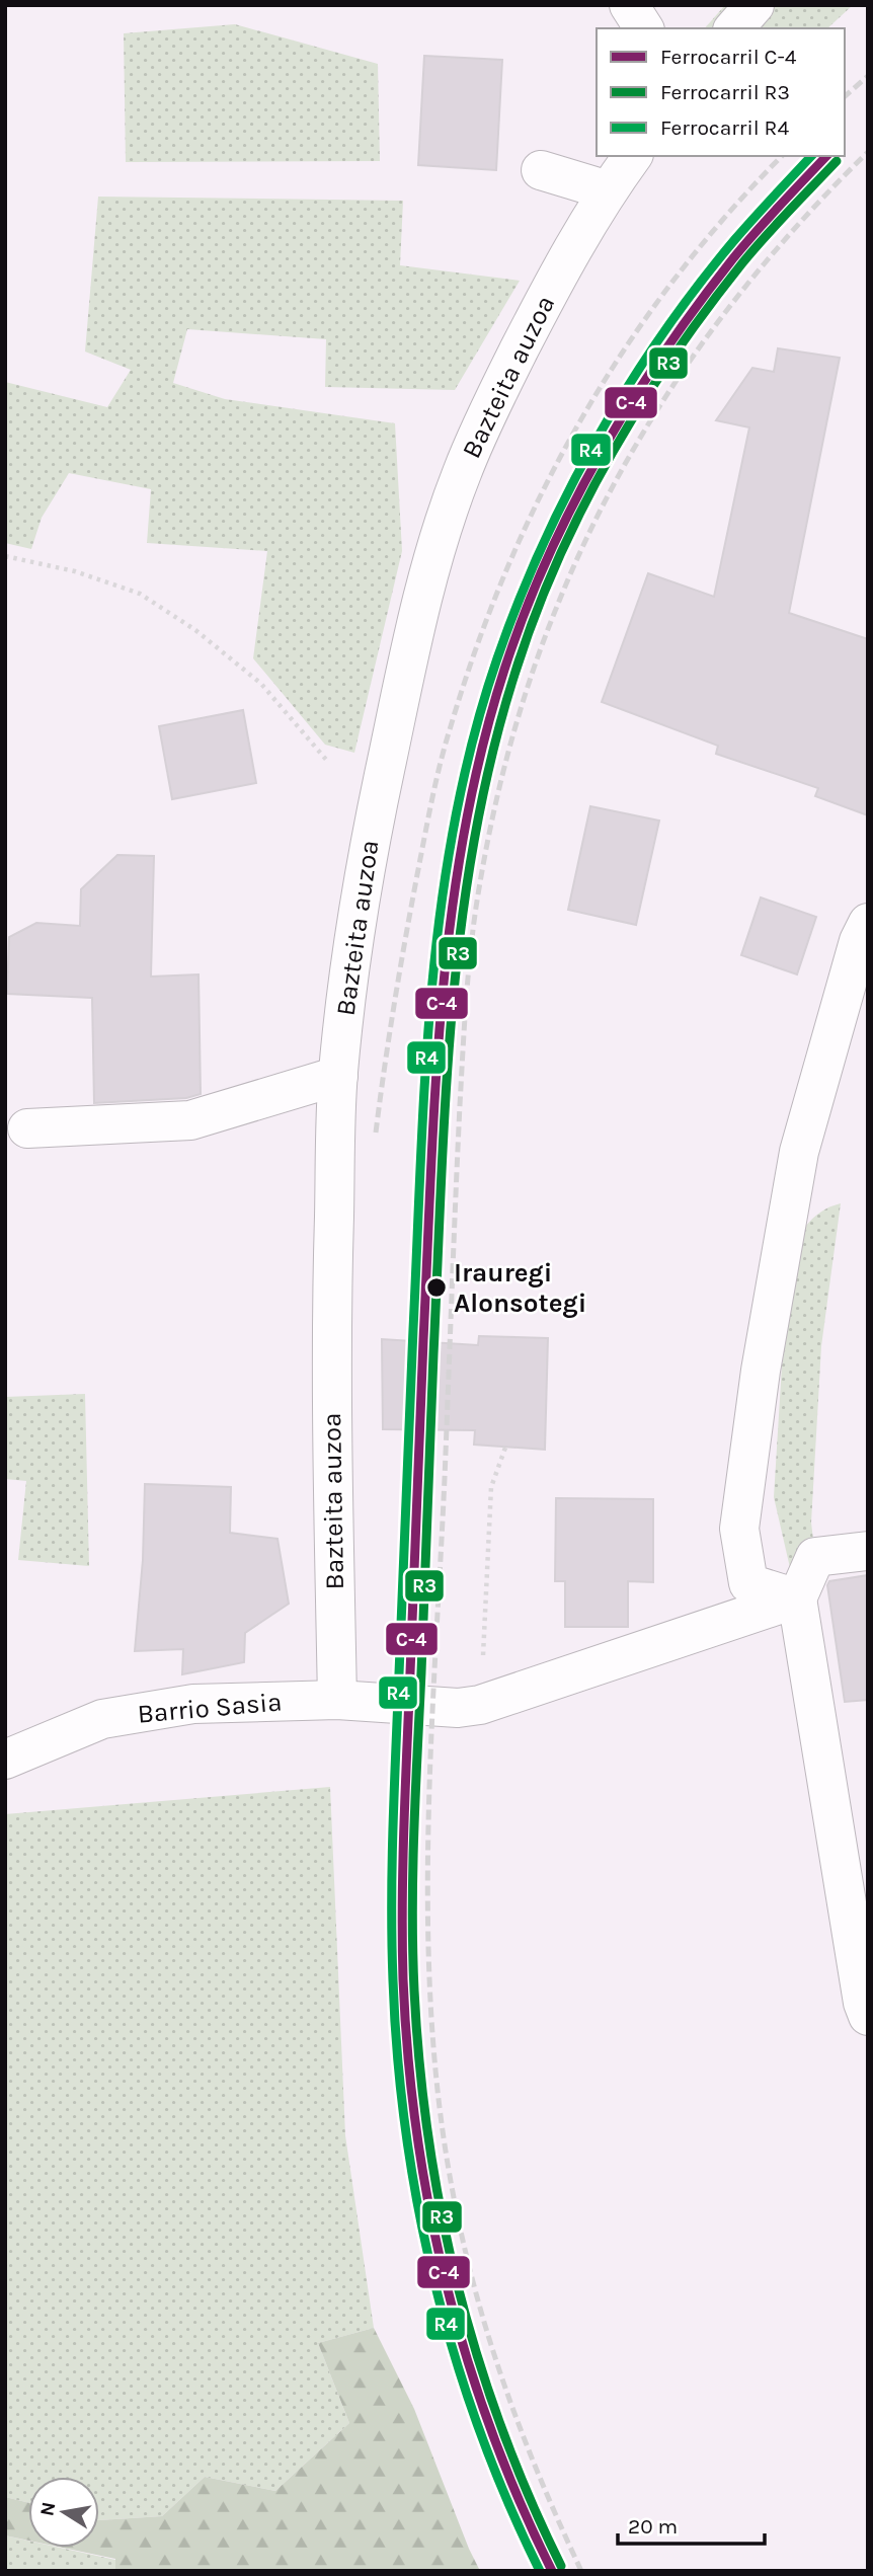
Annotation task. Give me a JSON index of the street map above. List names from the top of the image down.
{
  "streets": {
    "street": ["Bazteita auzoa", "Barrio Sasia"]
  },
  "crossings": [
    ["Bazteita auzoa", "Barrio Sasia"]
  ],
  "places": ["Irauregi Alonsotegi"],
  "lines": ["rail line C-4", "rail line R4", "rail line R3"],
  "legend": ["Ferrocarril C-4", "Ferrocarril R3", "Ferrocarril R4"],
  "scale_bar": "20 m",
  "north": "left"
}
